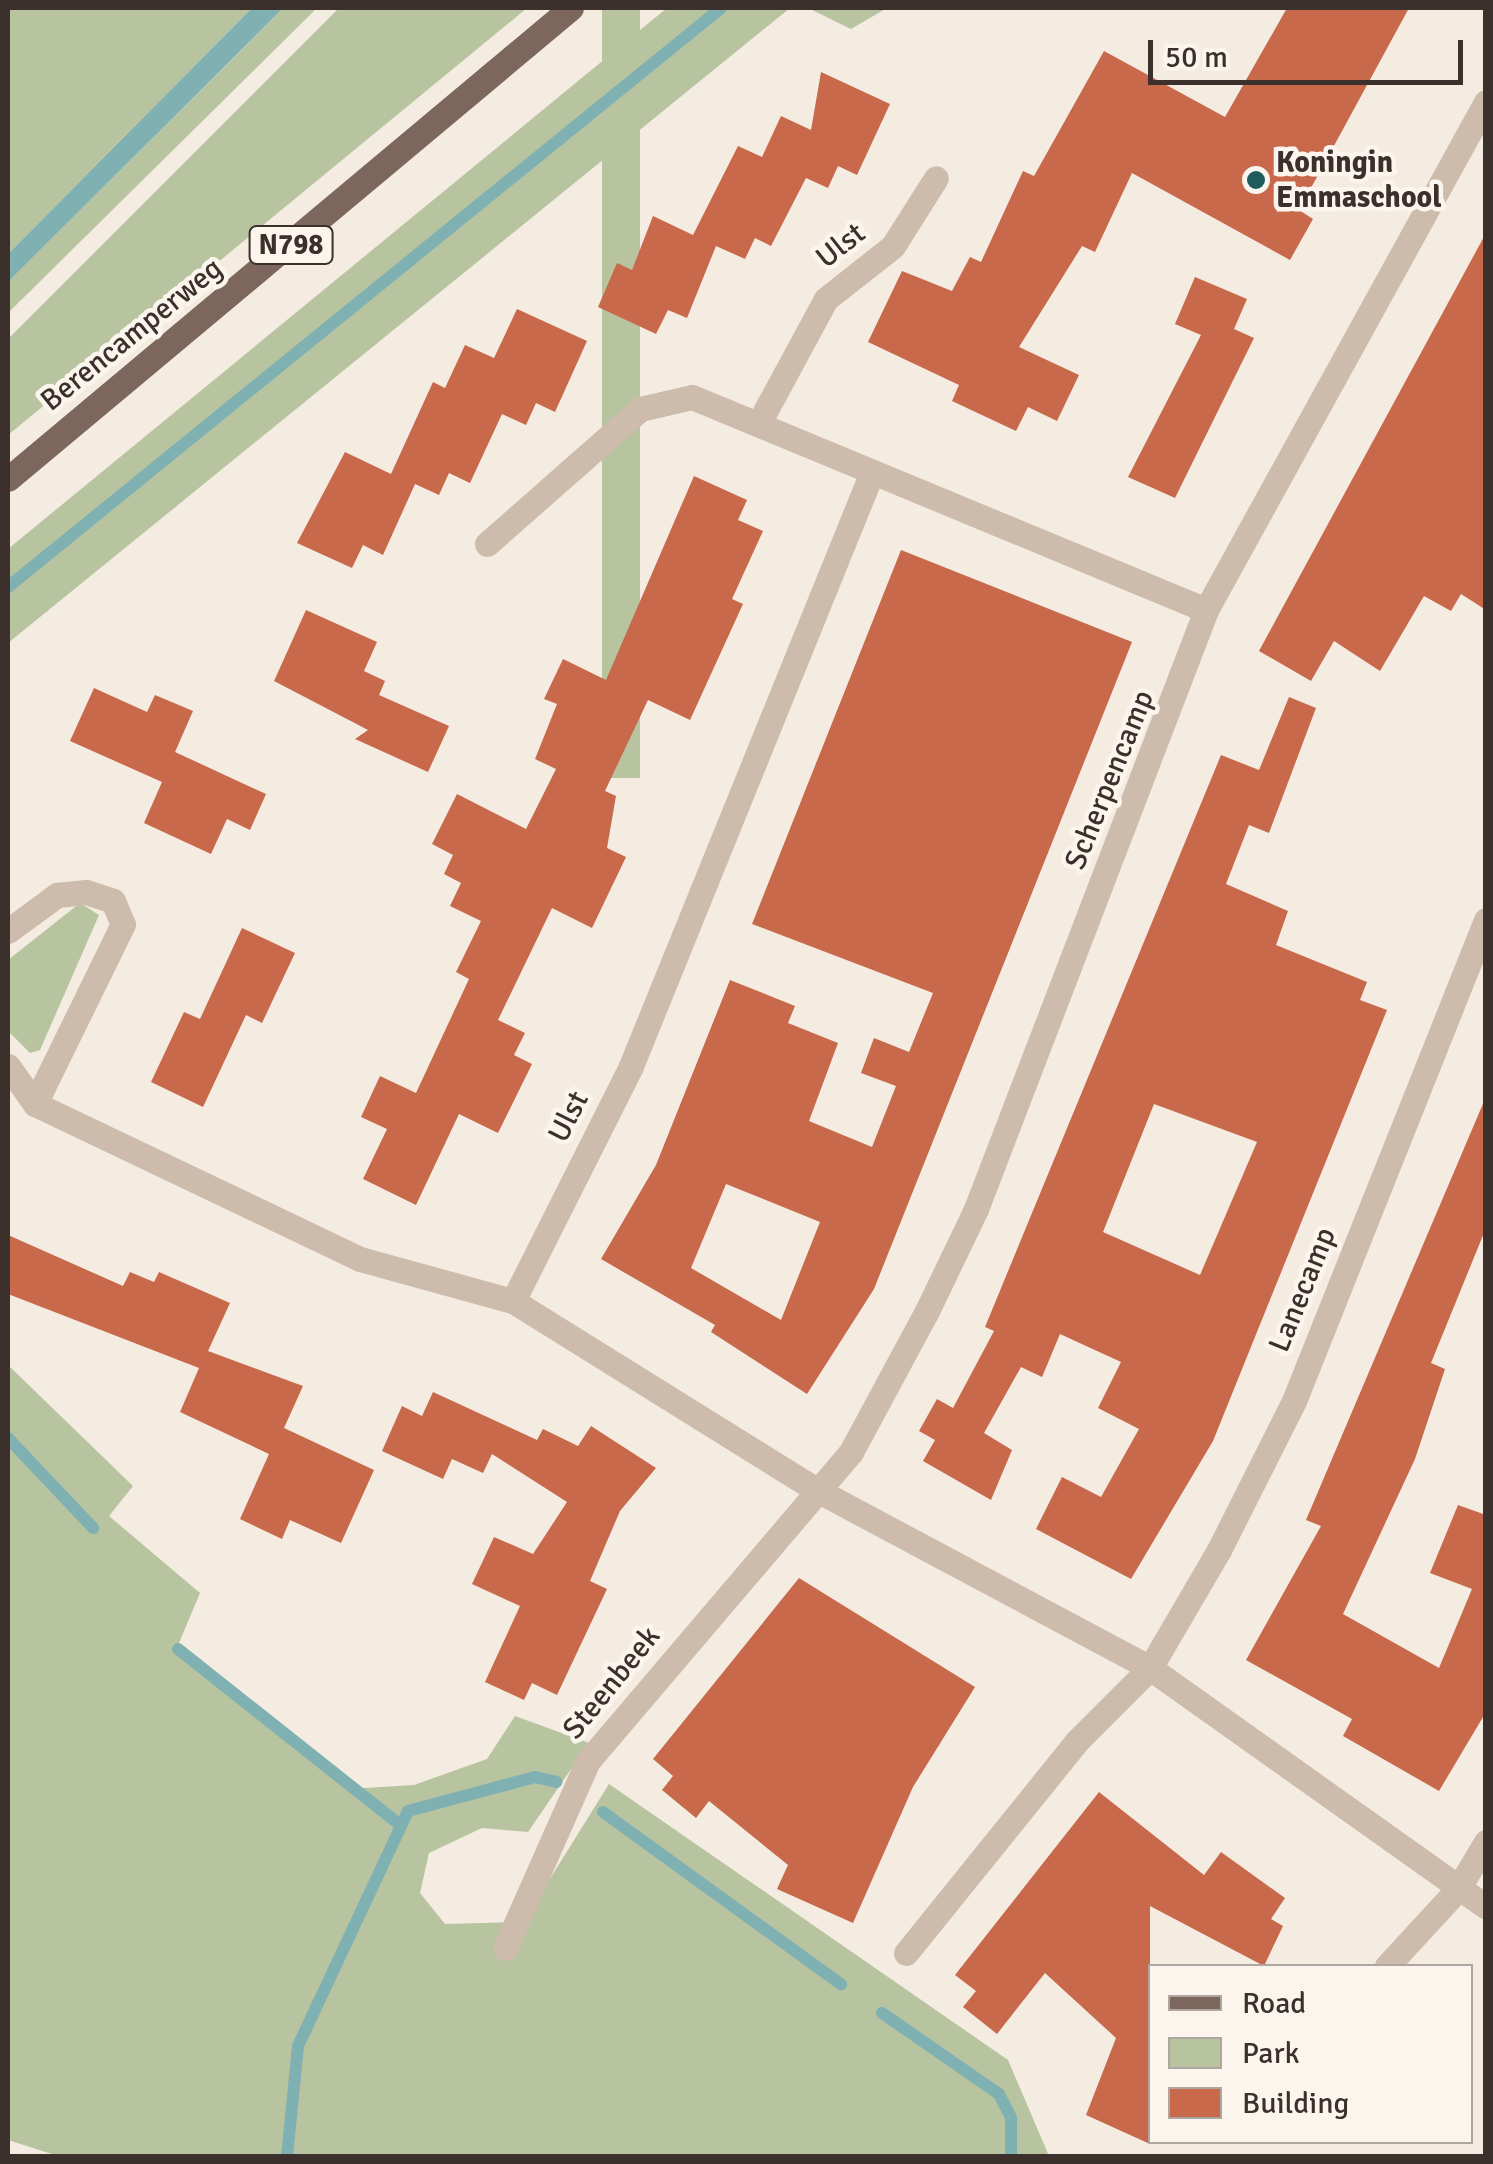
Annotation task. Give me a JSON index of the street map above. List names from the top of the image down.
{
  "streets": {
    "main road": ["N798", "Berencamperweg"],
    "street": [
      "Ulst",
      "Scherpencamp",
      "Lanecamp",
      "Steenbeek"
    ]
  },
  "crossings": [
    ["Scherpencamp", "Steenbeek"]
  ],
  "places": ["Koningin Emmaschool"],
  "legend": ["Road", "Park", "Building"],
  "scale_bar": "50 m"
}
